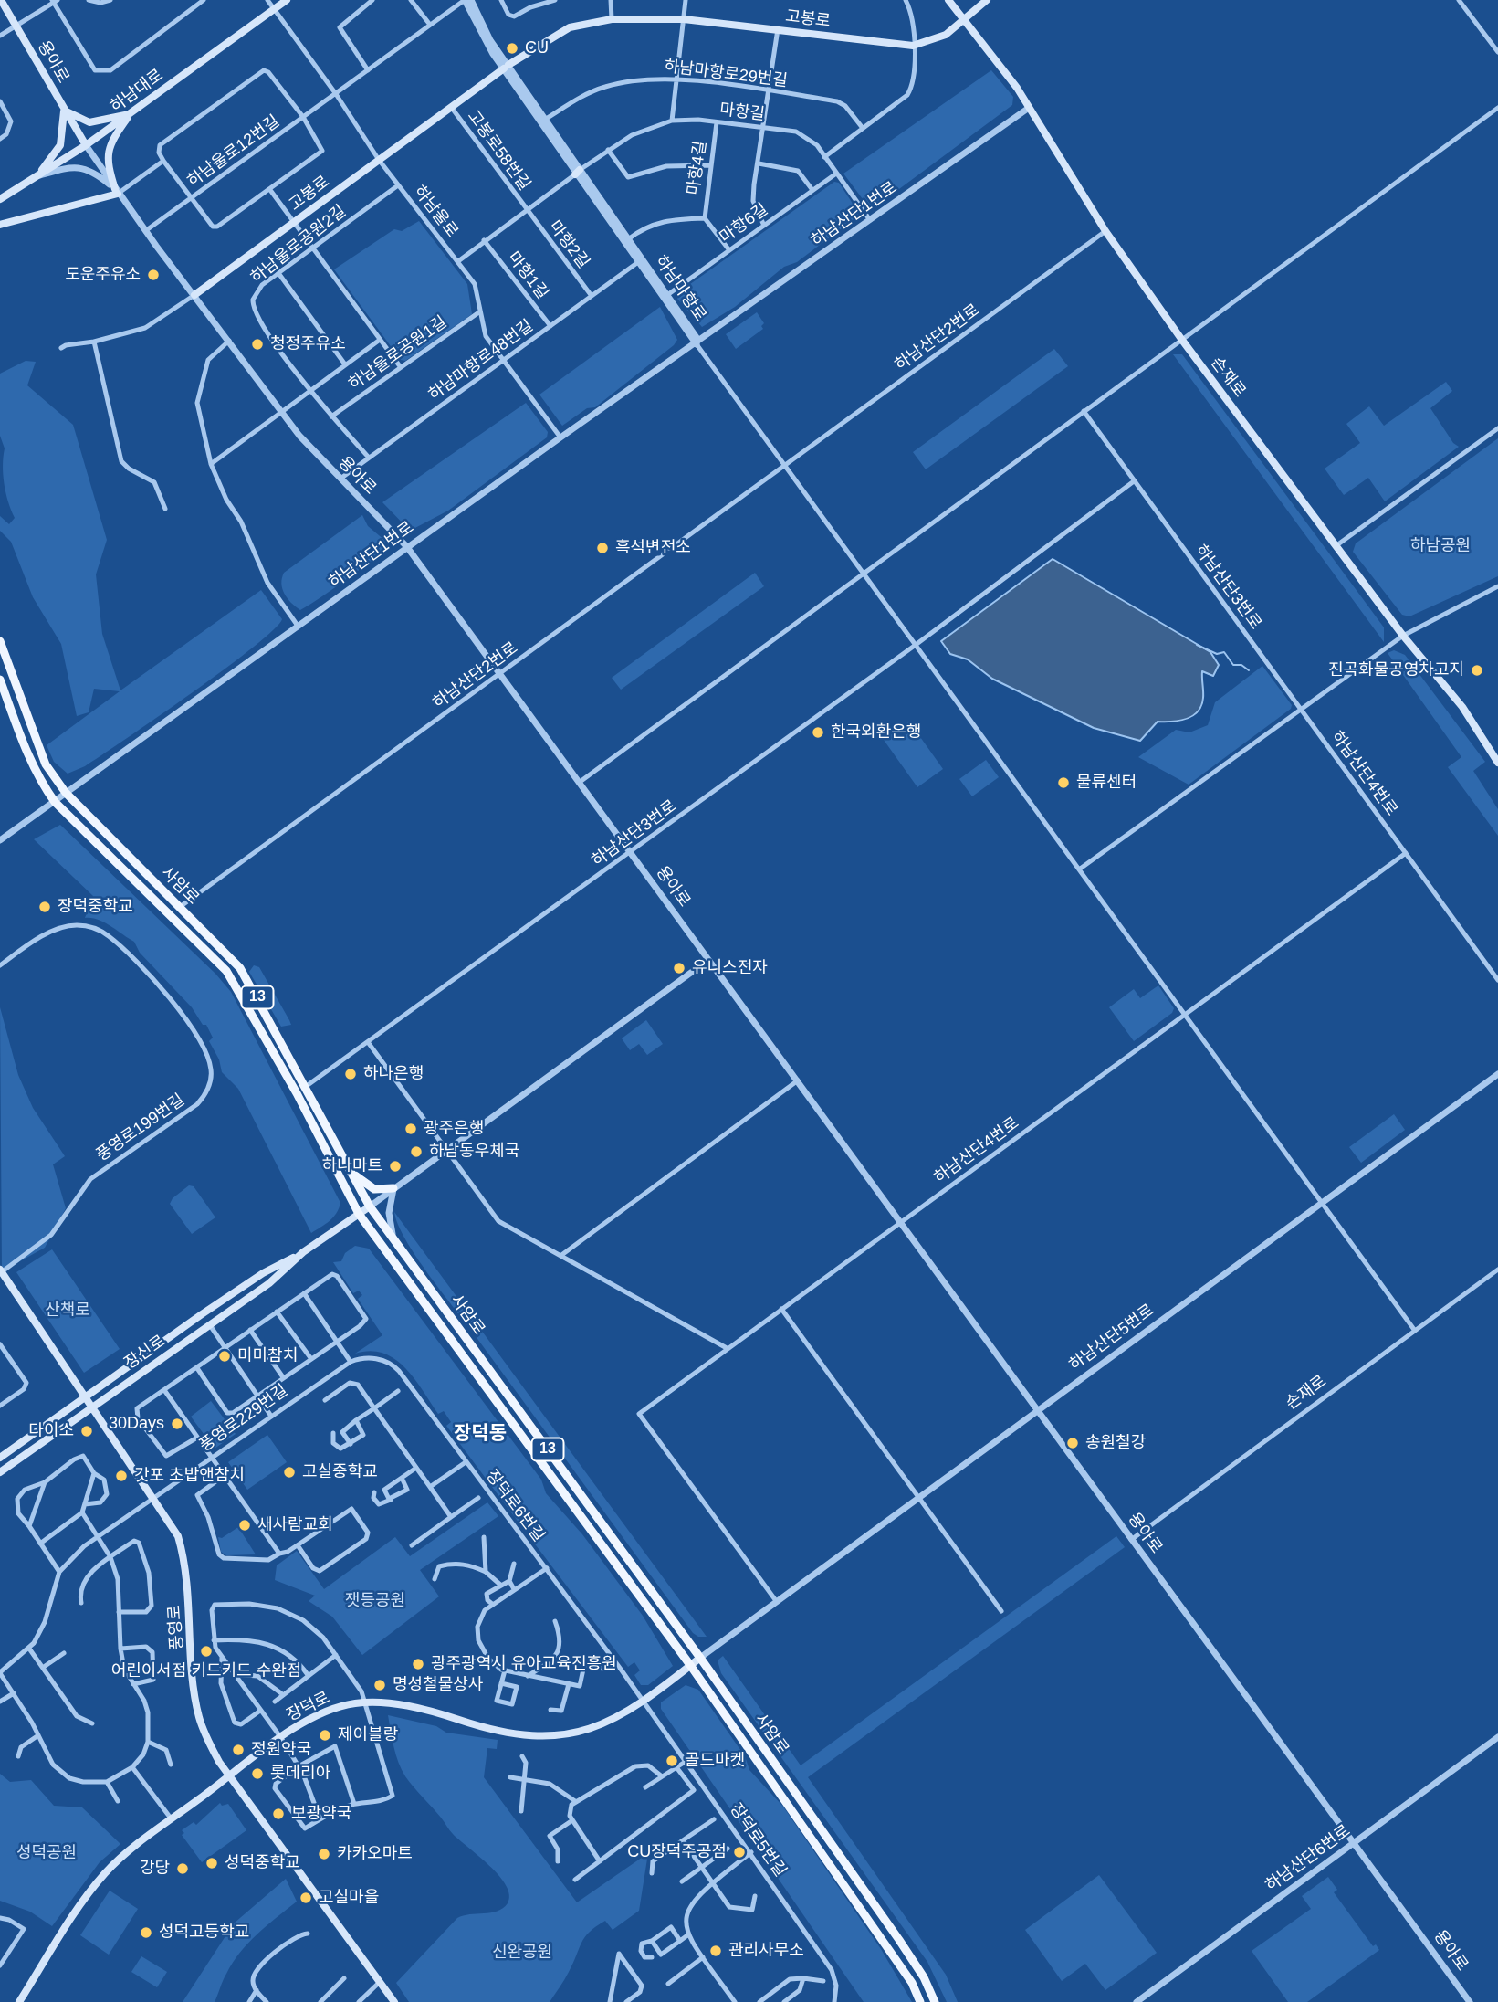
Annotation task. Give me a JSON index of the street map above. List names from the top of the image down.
{
  "streets": {
    "main road": [
      "고봉로",
      "용아로",
      "하남대로",
      "손재로",
      "사암로",
      "13",
      "장신로",
      "풍영로",
      "장덕로"
    ],
    "street": [
      "하남마항로29번길",
      "마항길",
      "고봉로58번길",
      "하남울로12번길",
      "마항4길",
      "하남울로",
      "하남산단1번로",
      "마항6길",
      "하남울로공원2길",
      "마항2길",
      "마항1길",
      "하남마항로",
      "하남산단2번로",
      "하남울로공원1길",
      "하남마항로48번길",
      "하남산단3번로",
      "하남산단4번로",
      "풍영로199번길",
      "하남산단5번로",
      "풍영로229번길",
      "장덕로6번길",
      "장덕로5번길",
      "하남산단6번로"
    ]
  },
  "crossings": [
    ["고봉로", "용아로"],
    ["고봉로", "고봉로58번길"],
    ["고봉로", "하남울로"],
    ["고봉로", "하남마항로"],
    ["고봉로", "손재로"],
    ["용아로", "하남대로"],
    ["용아로", "하남울로12번길"],
    ["용아로", "하남산단1번로"],
    ["용아로", "하남산단2번로"],
    ["용아로", "하남마항로48번길"],
    ["용아로", "손재로"],
    ["용아로", "하남산단3번로"],
    ["용아로", "하남산단4번로"],
    ["용아로", "하남산단5번로"],
    ["용아로", "하남산단6번로"],
    ["하남마항로29번길", "하남마항로"],
    ["하남대로", "하남울로"],
    ["마항길", "고봉로58번길"],
    ["마항길", "마항4길"],
    ["마항길", "하남울로"],
    ["마항길", "하남산단1번로"],
    ["마항길", "마항6길"],
    ["마항길", "마항2길"],
    ["마항길", "마항1길"],
    ["마항길", "하남마항로"],
    ["고봉로58번길", "마항2길"],
    ["하남울로12번길", "하남울로"],
    ["하남울로12번길", "하남마항로"],
    ["마항4길", "마항6길"],
    ["마항4길", "하남마항로"],
    ["하남울로", "하남산단1번로"],
    ["하남울로", "하남울로공원2길"],
    ["하남울로", "하남울로공원1길"],
    ["하남울로", "하남마항로48번길"],
    ["하남산단1번로", "하남마항로"],
    ["하남산단1번로", "손재로"],
    ["하남산단1번로", "사암로"],
    ["마항6길", "하남마항로"],
    ["하남울로공원2길", "하남울로공원1길"],
    ["하남울로공원2길", "하남마항로48번길"],
    ["마항2길", "하남마항로48번길"],
    ["마항1길", "하남마항로48번길"],
    ["하남마항로", "하남마항로48번길"],
    ["하남산단2번로", "손재로"],
    ["하남산단2번로", "사암로"],
    ["하남산단3번로", "하남산단4번로"],
    ["하남산단3번로", "사암로"],
    ["하남산단4번로", "하남산단5번로"],
    ["사암로", "하남산단5번로"],
    ["사암로", "장신로"],
    ["사암로", "장덕로"],
    ["풍영로199번길", "풍영로"],
    ["하남산단5번로", "장덕로"],
    ["장신로", "풍영로"],
    ["풍영로229번길", "장덕로6번길"],
    ["풍영로229번길", "풍영로"],
    ["장덕로6번길", "장덕로"],
    ["장덕로6번길", "장덕로5번길"],
    ["풍영로", "장덕로"],
    ["장덕로", "장덕로5번길"]
  ],
  "districts": ["장덕동"],
  "parks": [
    "하남공원",
    "산책로",
    "잿등공원",
    "성덕공원",
    "신완공원"
  ],
  "places": [
    "CU",
    "도운주유소",
    "청정주유소",
    "흑석변전소",
    "진곡화물공영차고지",
    "한국외환은행",
    "물류센터",
    "장덕중학교",
    "유니스전자",
    "하나은행",
    "광주은행",
    "하남동우체국",
    "하나마트",
    "미미참치",
    "30Days",
    "다이소",
    "송원철강",
    "고실중학교",
    "갓포 초밥앤참치",
    "새사람교회",
    "어린이서점 키드키드 수완점",
    "광주광역시 유아교육진흥원",
    "명성철물상사",
    "제이블랑",
    "정원약국",
    "골드마켓",
    "롯데리아",
    "보광약국",
    "CU장덕주공점",
    "카카오마트",
    "성덕중학교",
    "강당",
    "고실마을",
    "성덕고등학교",
    "관리사무소"
  ]
}
